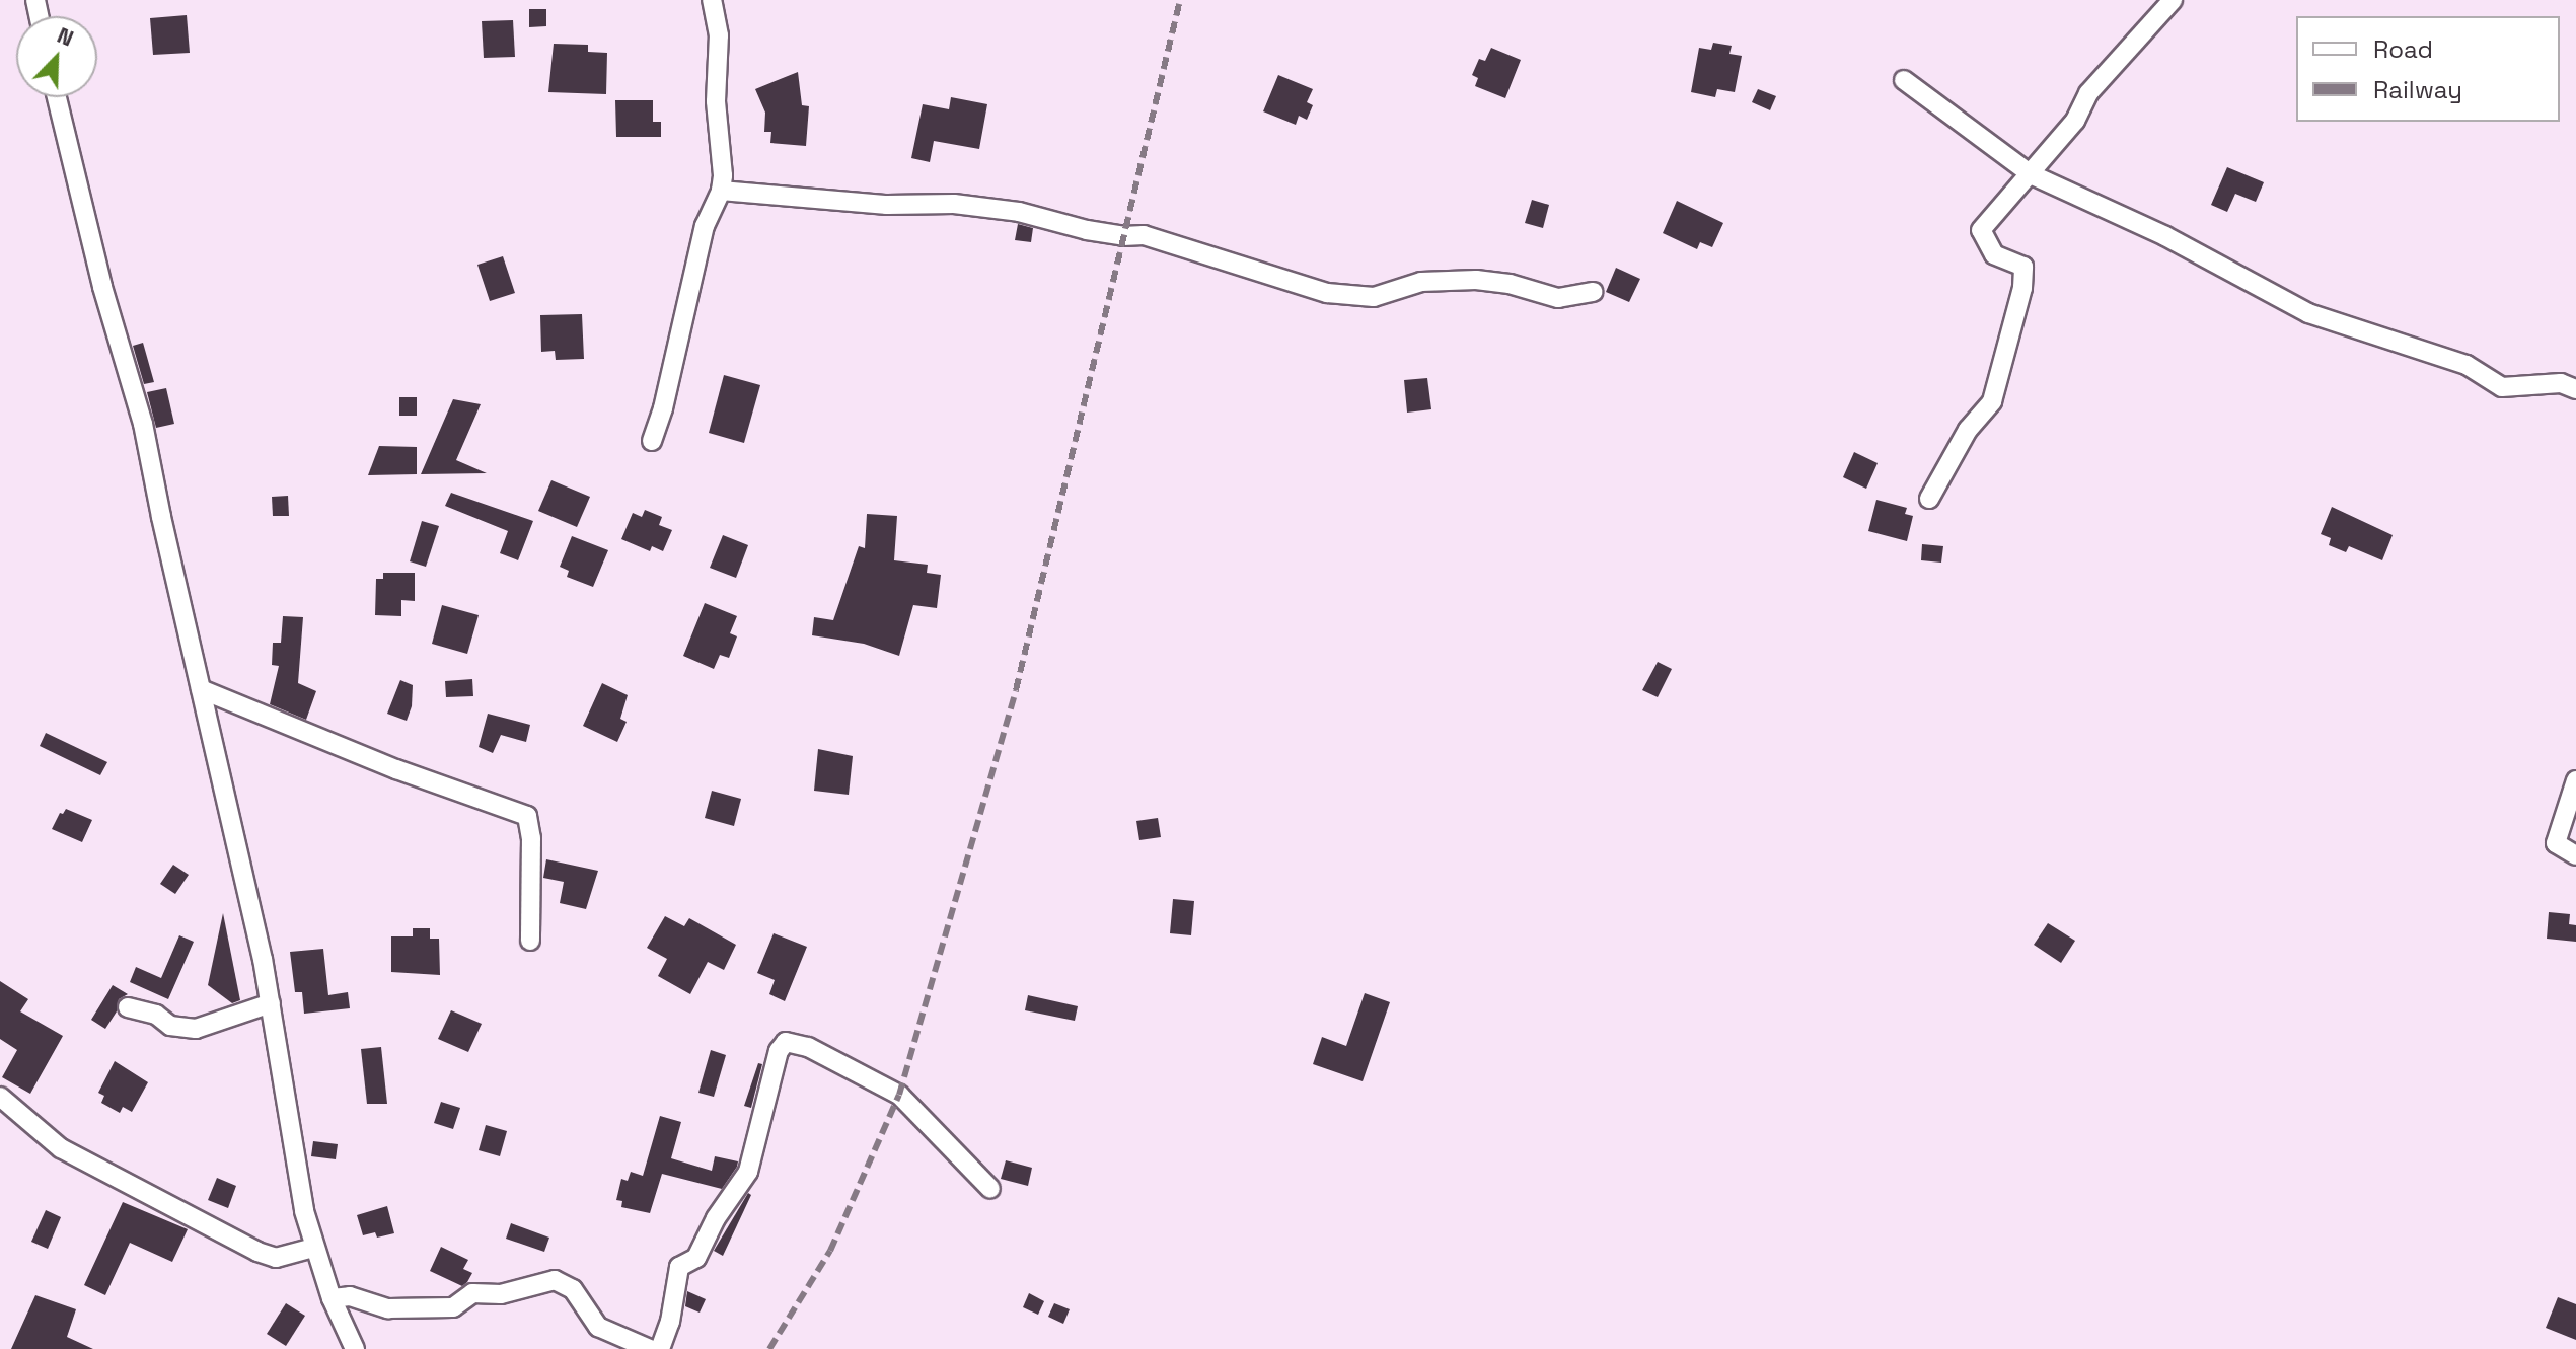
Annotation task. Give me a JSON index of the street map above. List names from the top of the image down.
{
  "legend": ["Road", "Railway"],
  "north": "top right"
}
